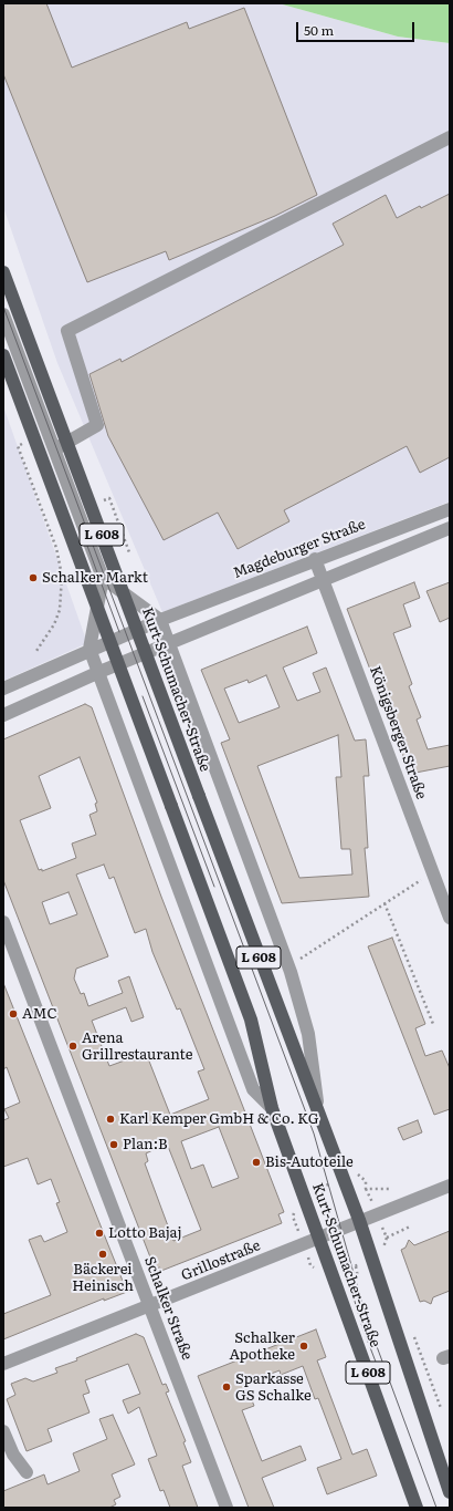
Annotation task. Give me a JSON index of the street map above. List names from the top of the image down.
{
  "streets": {
    "main road": ["L 608", "Kurt-Schumacher-Straße"],
    "street": [
      "Magdeburger Straße",
      "Königsberger Straße",
      "Grillostraße",
      "Schalker Straße"
    ]
  },
  "crossings": [
    ["Magdeburger Straße", "Kurt-Schumacher-Straße"],
    ["Magdeburger Straße", "Königsberger Straße"],
    ["Kurt-Schumacher-Straße", "Grillostraße"],
    ["Grillostraße", "Schalker Straße"]
  ],
  "places": [
    "Schalker Markt",
    "AMC",
    "Arena Grillrestaurante",
    "Karl Kemper GmbH & Co. KG",
    "Plan:B",
    "Bis-Autoteile",
    "Lotto Bajaj",
    "Bäckerei Heinisch",
    "Schalker Apotheke",
    "Sparkasse GS Schalke"
  ],
  "scale_bar": "50 m"
}
